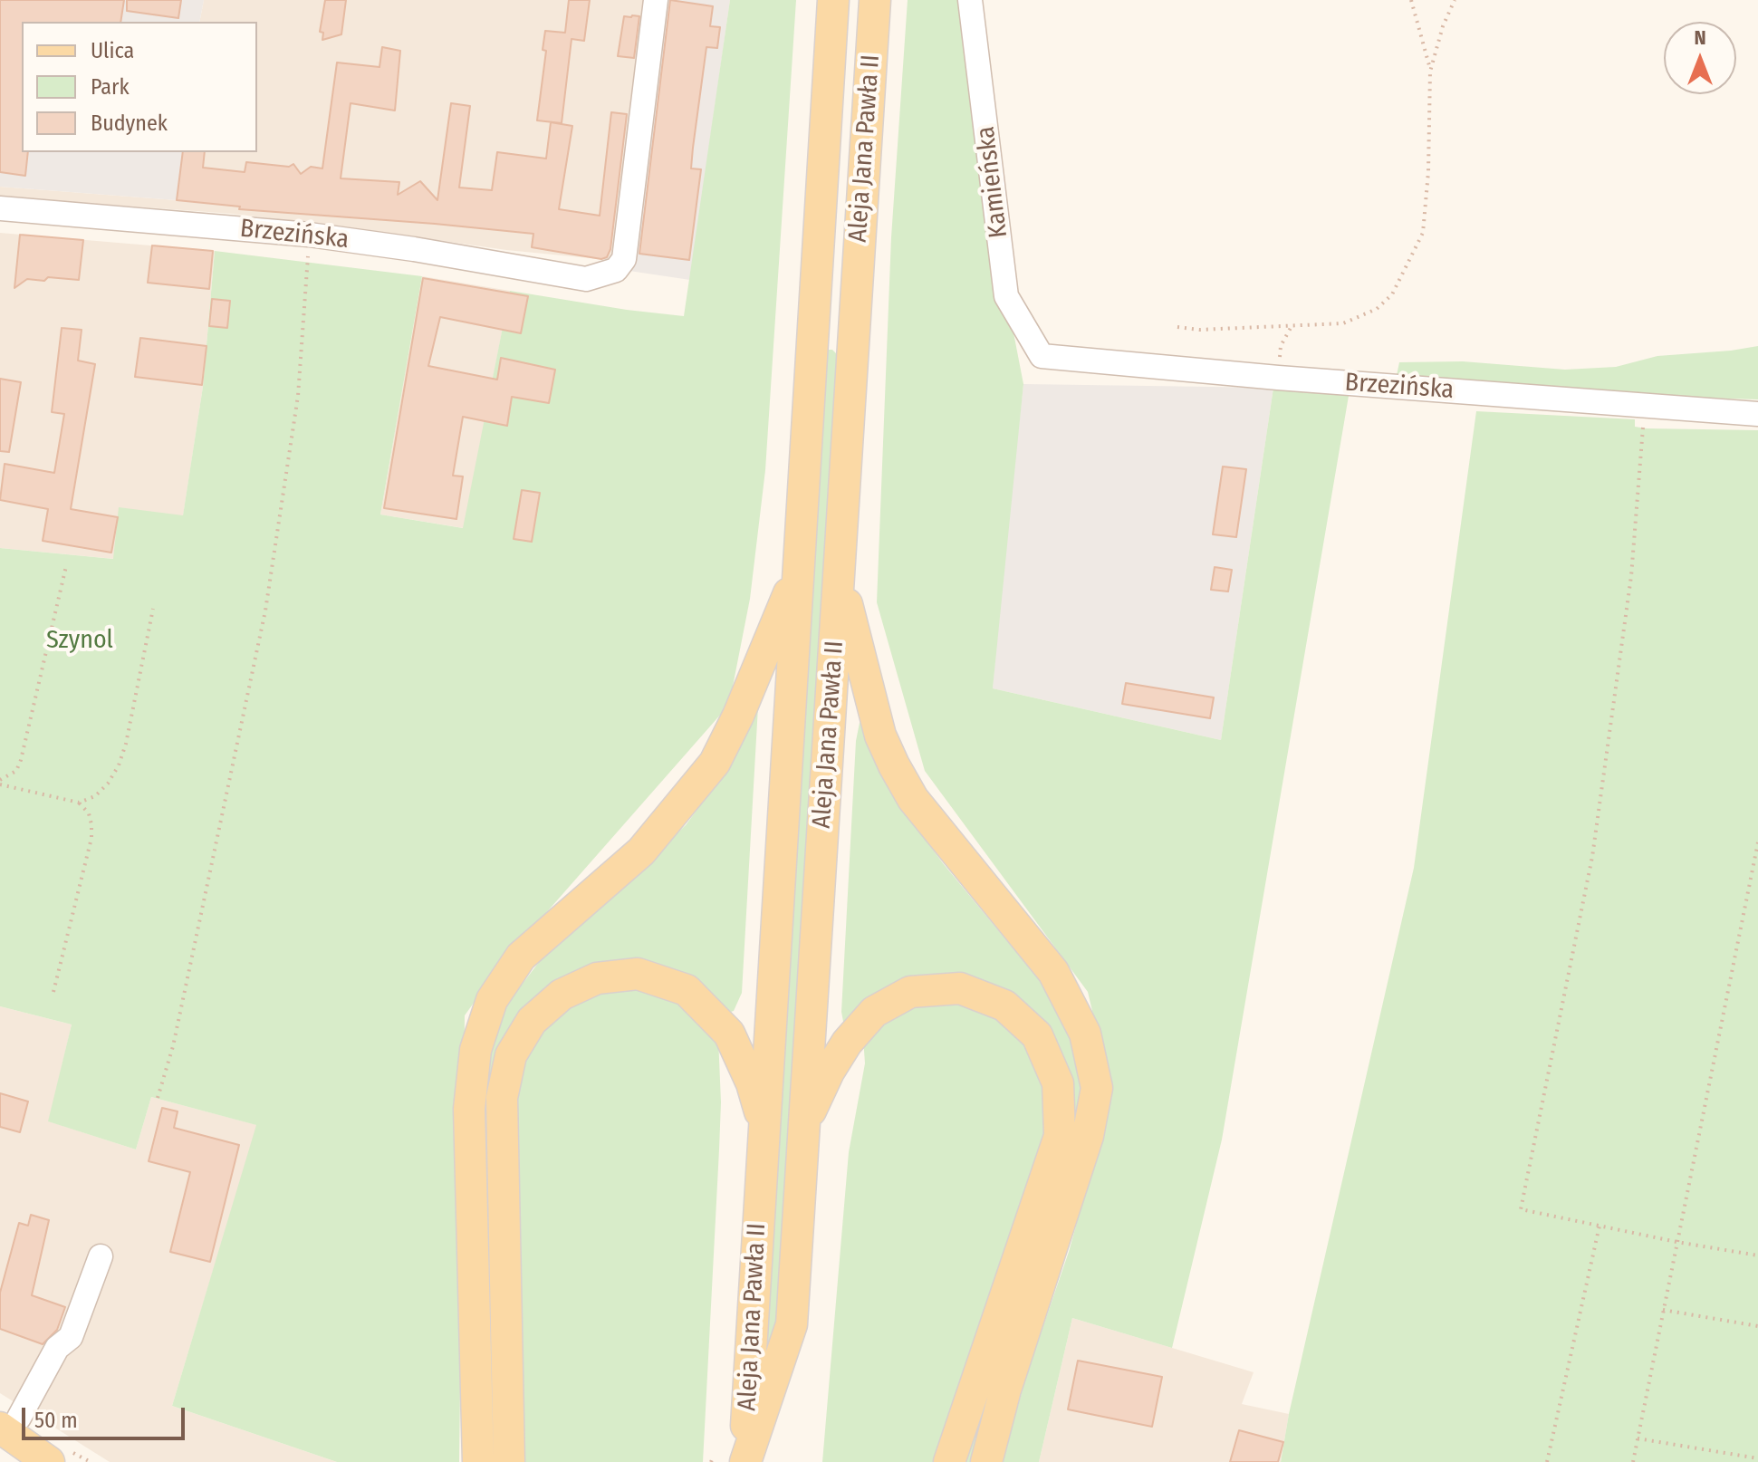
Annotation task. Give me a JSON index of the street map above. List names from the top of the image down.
{
  "streets": {
    "main road": ["Aleja Jana Pawła II"],
    "street": ["Kamieńska", "Brzezińska"]
  },
  "crossings": [
    ["Kamieńska", "Brzezińska"]
  ],
  "parks": ["Szynol"],
  "legend": ["Ulica", "Park", "Budynek"],
  "scale_bar": "50 m",
  "north": "top"
}
